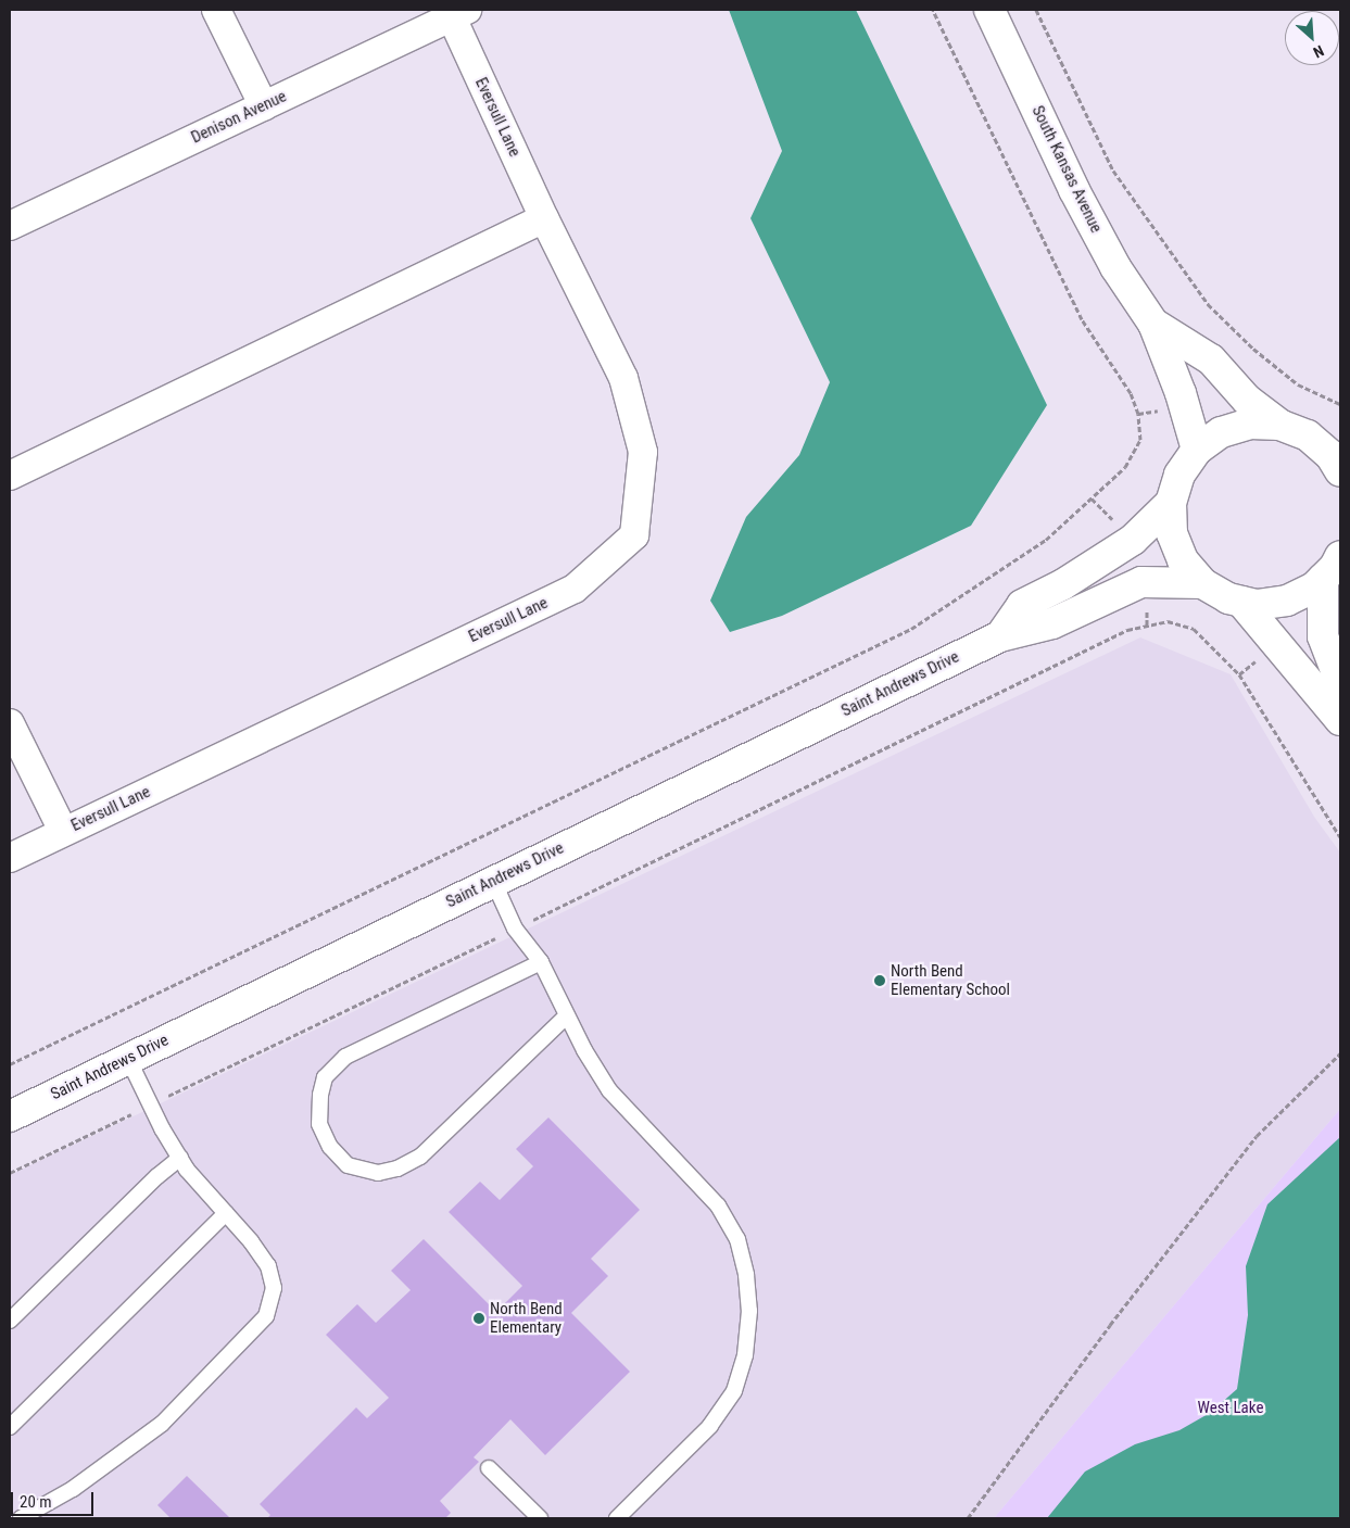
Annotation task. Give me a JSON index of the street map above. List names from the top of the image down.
{
  "streets": {
    "street": [
      "Denison Avenue",
      "Eversull Lane",
      "South Kansas Avenue",
      "Saint Andrews Drive"
    ]
  },
  "crossings": [
    ["Denison Avenue", "Eversull Lane"],
    ["South Kansas Avenue", "Saint Andrews Drive"]
  ],
  "parks": ["West Lake"],
  "places": ["North Bend Elementary School", "North Bend Elementary"],
  "scale_bar": "20 m",
  "north": "bottom right"
}
